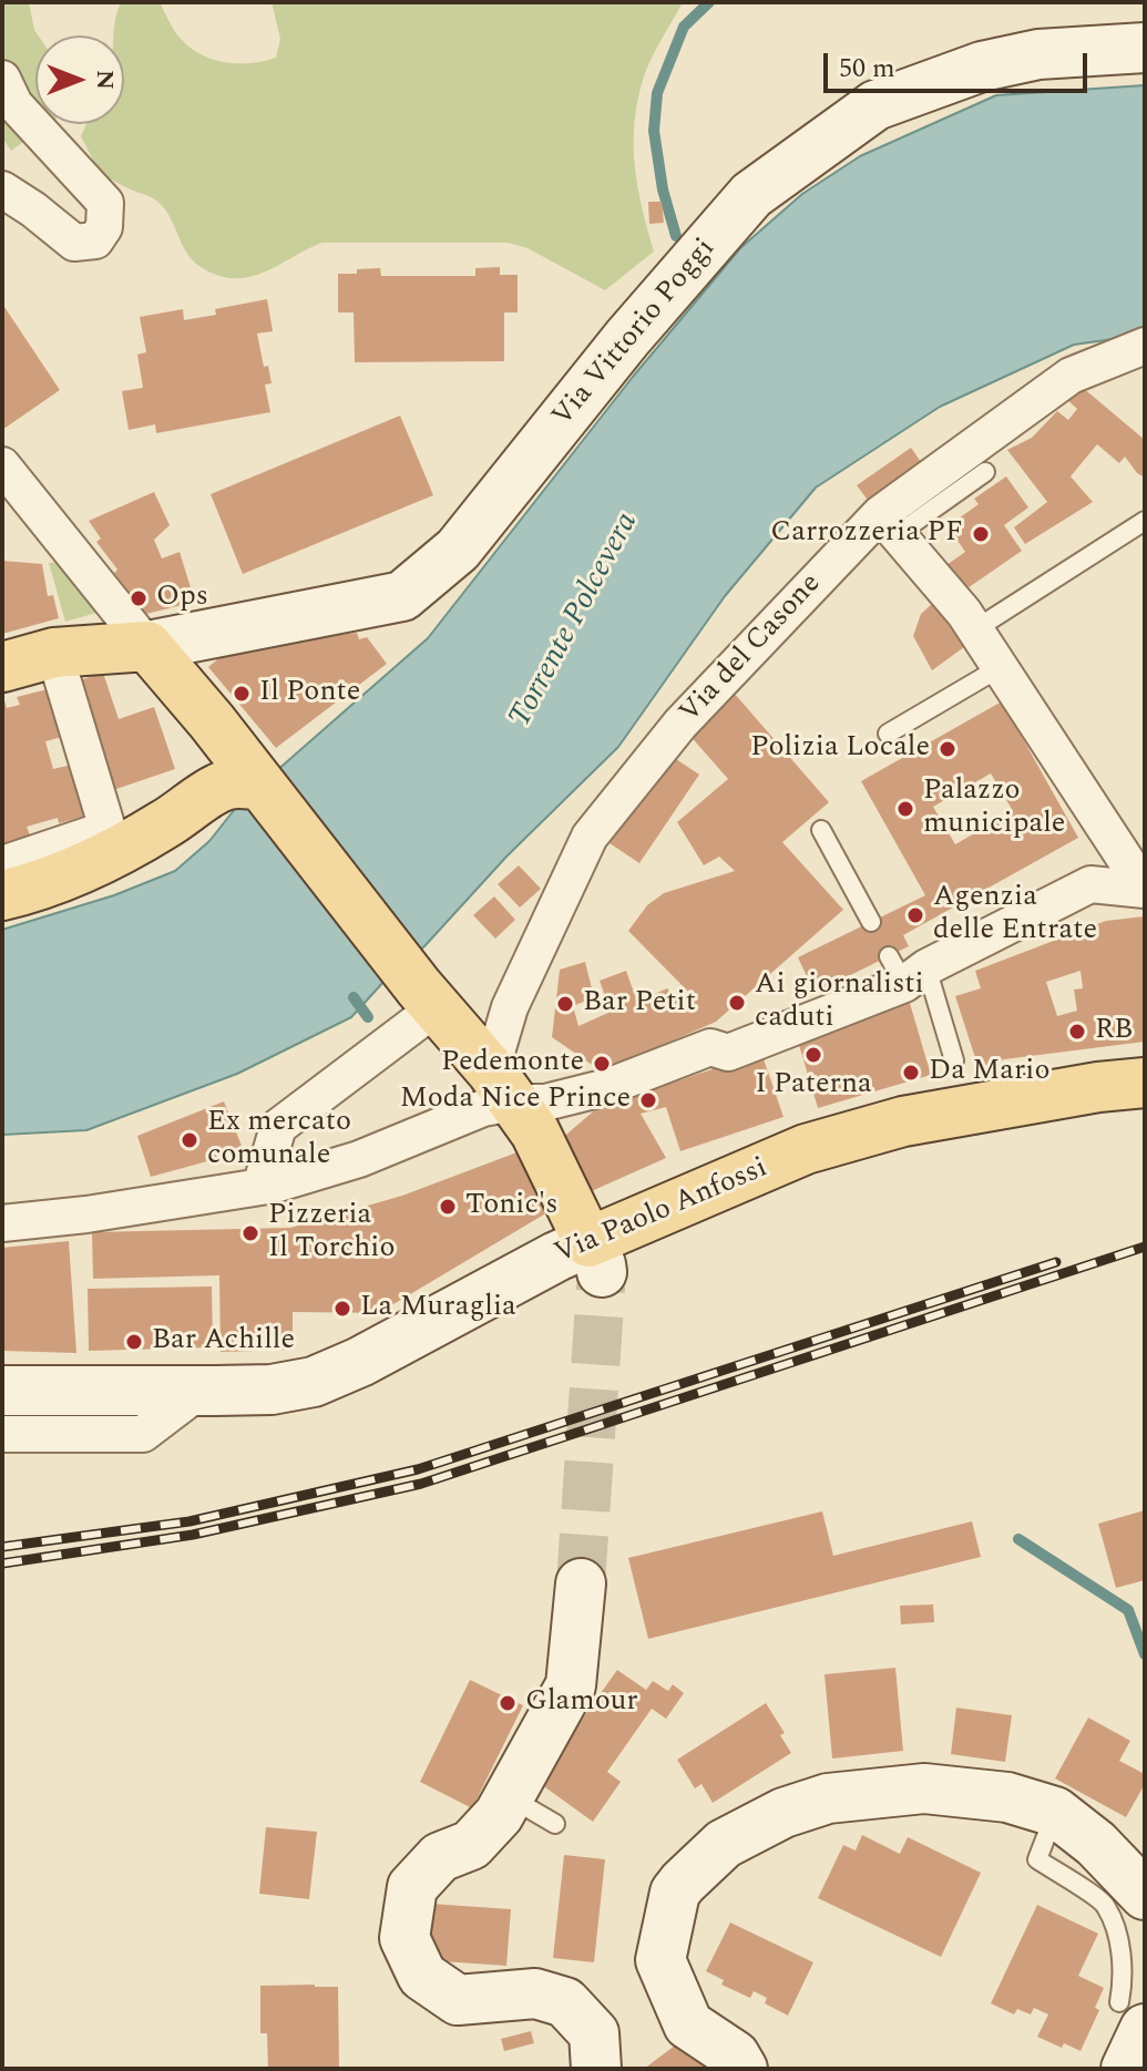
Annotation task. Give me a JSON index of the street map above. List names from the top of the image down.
{
  "streets": {
    "main road": ["Via Paolo Anfossi"],
    "street": ["Via Vittorio Poggi", "Via del Casone"]
  },
  "water": ["Torrente Polcevera"],
  "places": [
    "Carrozzeria PF",
    "Ops",
    "Il Ponte",
    "Polizia Locale",
    "Palazzo municipale",
    "Agenzia delle Entrate",
    "Ai giornalisti caduti",
    "Bar Petit",
    "RB",
    "I Paterna",
    "Pedemonte",
    "Da Mario",
    "Moda Nice Prince",
    "Ex mercato comunale",
    "Tonic's",
    "Pizzeria Il Torchio",
    "La Muraglia",
    "Bar Achille",
    "Glamour"
  ],
  "scale_bar": "50 m",
  "north": "right"
}
